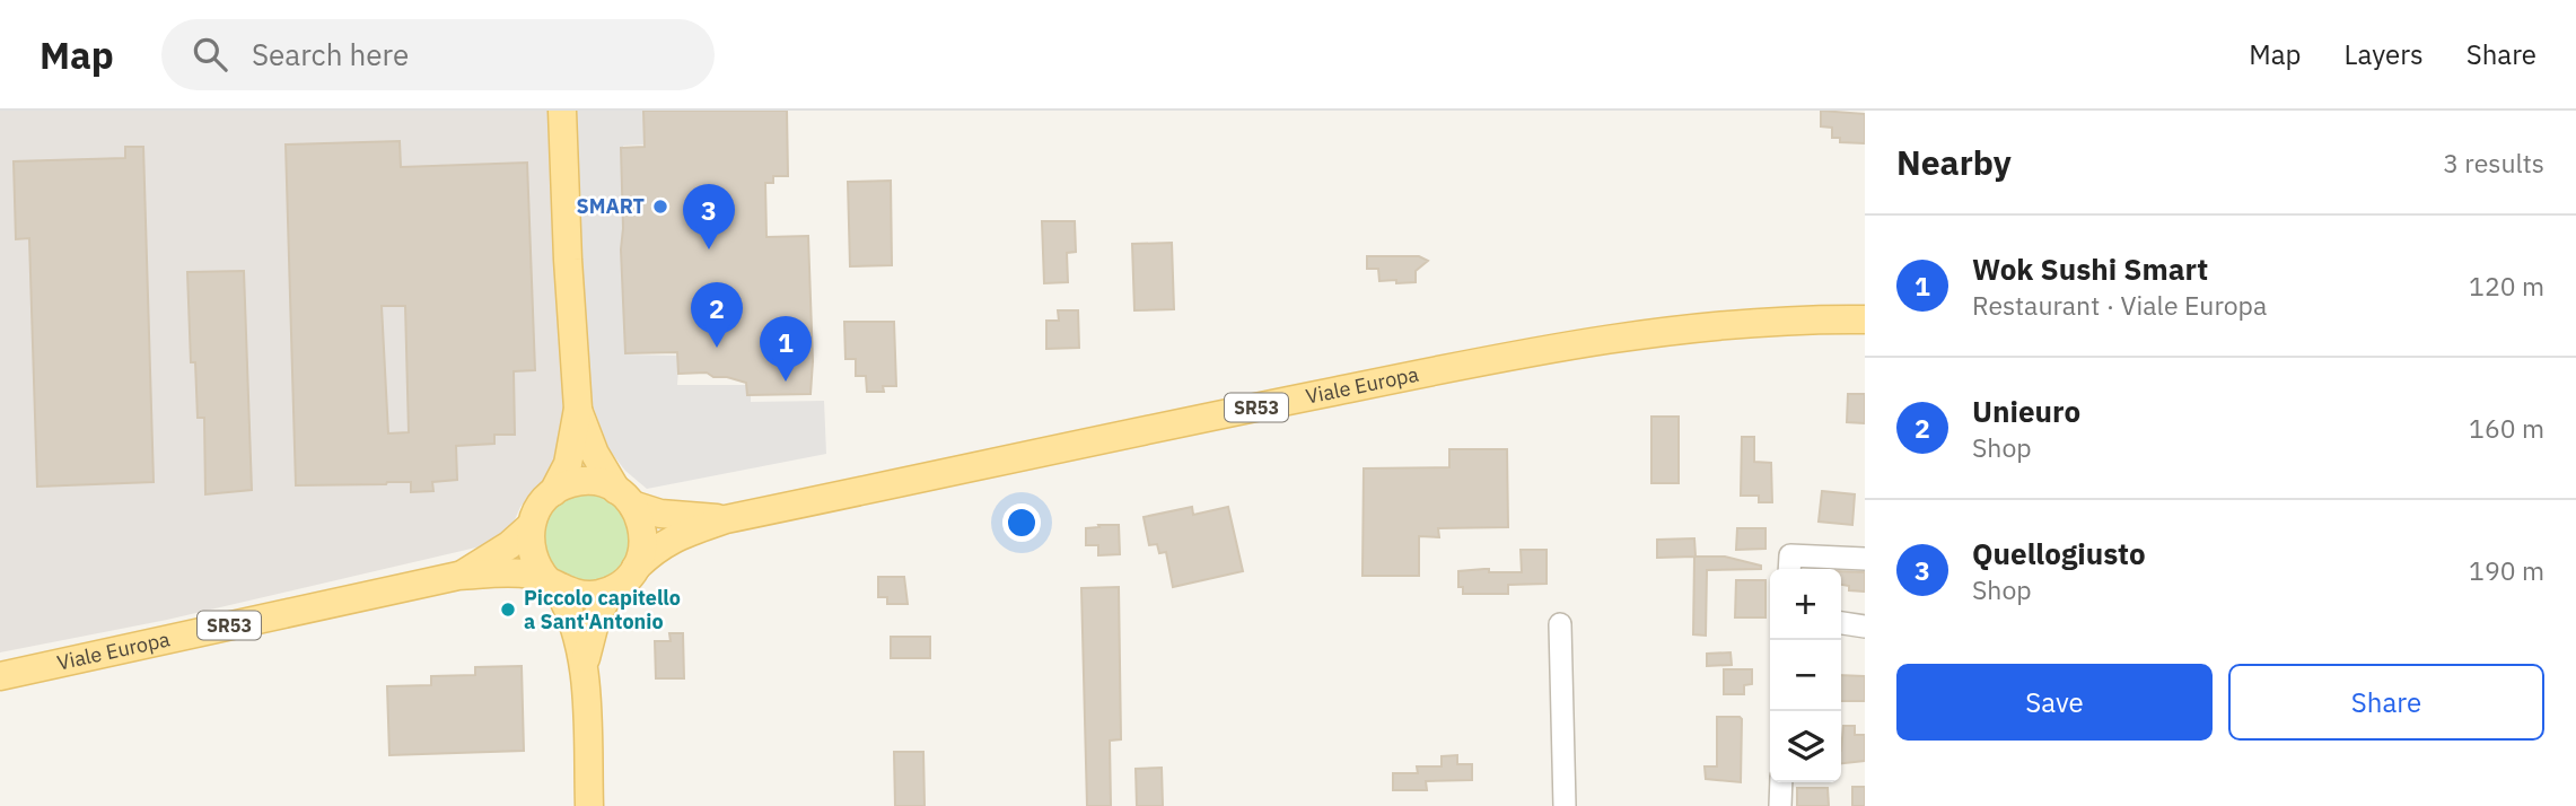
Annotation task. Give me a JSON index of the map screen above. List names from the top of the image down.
{
  "streets": {
    "main road": ["Viale Europa", "SR53"]
  },
  "places": ["SMART", "Piccolo capitello a Sant'Antonio"],
  "page": {
    "header": "Map",
    "search": "Search here",
    "nav": ["Map", "Layers", "Share"],
    "heading": ["Nearby", "3 results"],
    "pins": ["3", "2", "1"],
    "list": [
      {
        "mark": "1",
        "name": "Wok Sushi Smart",
        "note": "Restaurant · Viale Europa",
        "value": "120 m"
      },
      {
        "mark": "2",
        "name": "Unieuro",
        "note": "Shop",
        "value": "160 m"
      },
      {
        "mark": "3",
        "name": "Quellogiusto",
        "note": "Shop",
        "value": "190 m"
      }
    ],
    "map_buttons": ["+", "−"],
    "buttons": ["Save", "Share"]
  }
}
